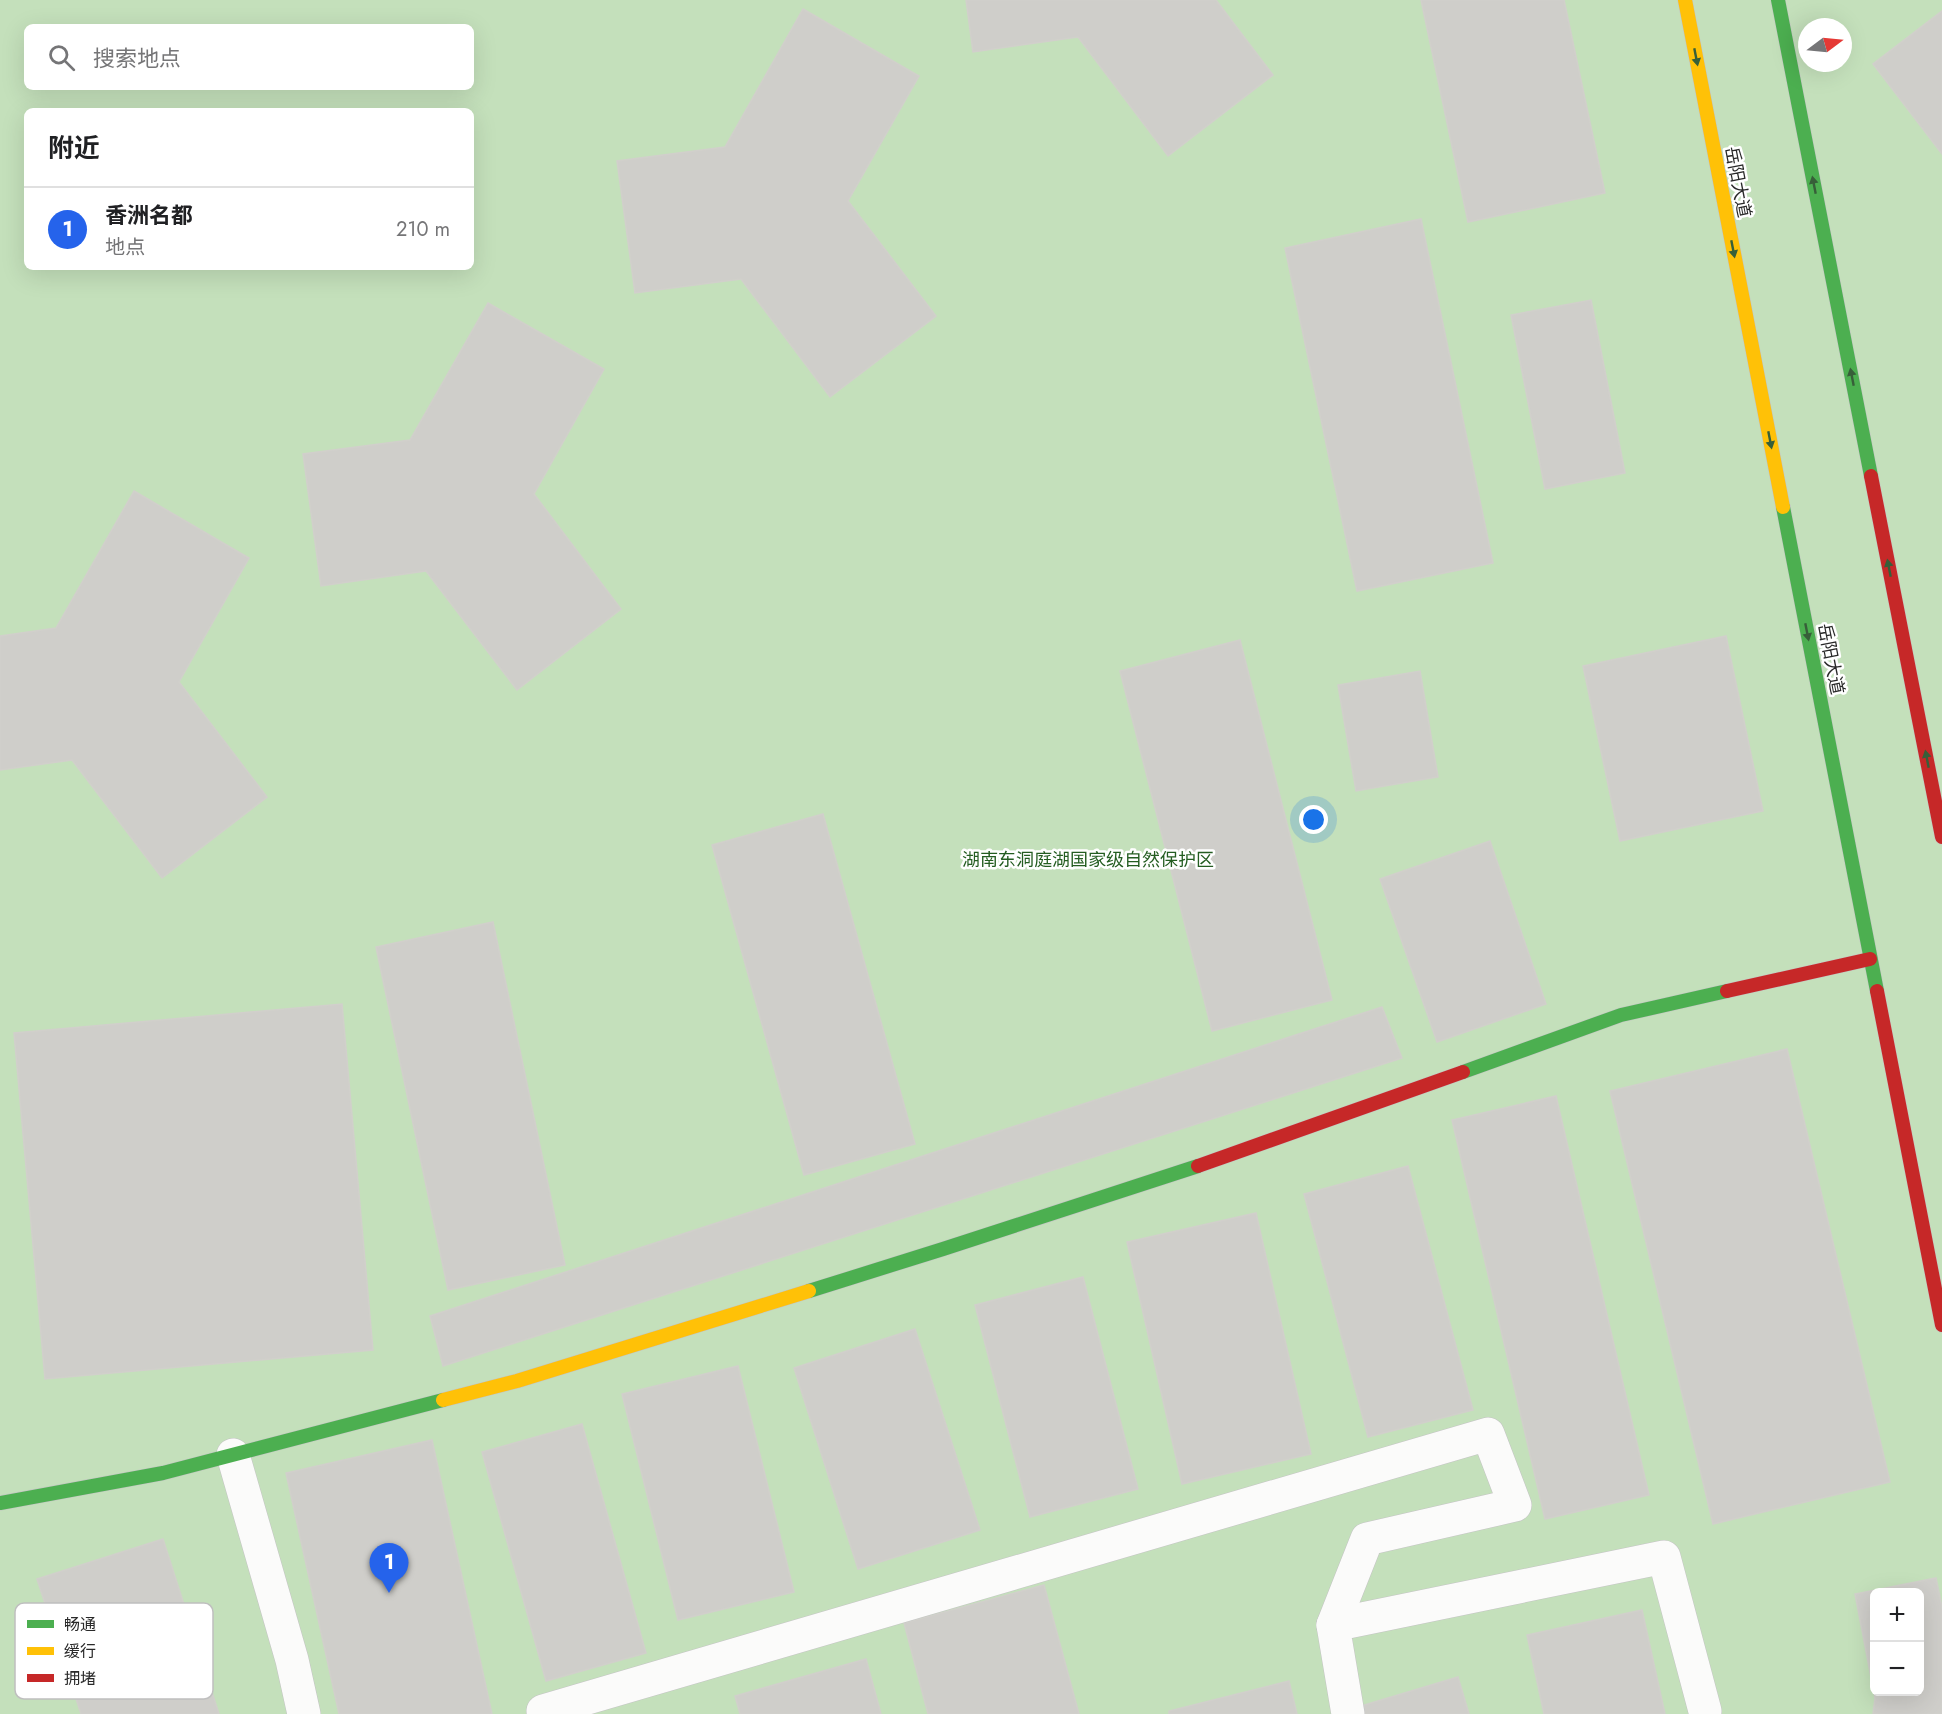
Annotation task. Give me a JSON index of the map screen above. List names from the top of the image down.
{
  "streets": {
    "main road": ["岳阳大道"]
  },
  "parks": ["湖南东洞庭湖国家级自然保护区"],
  "legend": ["畅通", "缓行", "拥堵"],
  "north": "right",
  "page": {
    "search": "搜索地点",
    "heading": "附近",
    "list": [
      {
        "mark": "1",
        "name": "香洲名都",
        "note": "地点",
        "value": "210 m"
      }
    ],
    "pins": "1",
    "map_buttons": ["+", "−"]
  }
}
